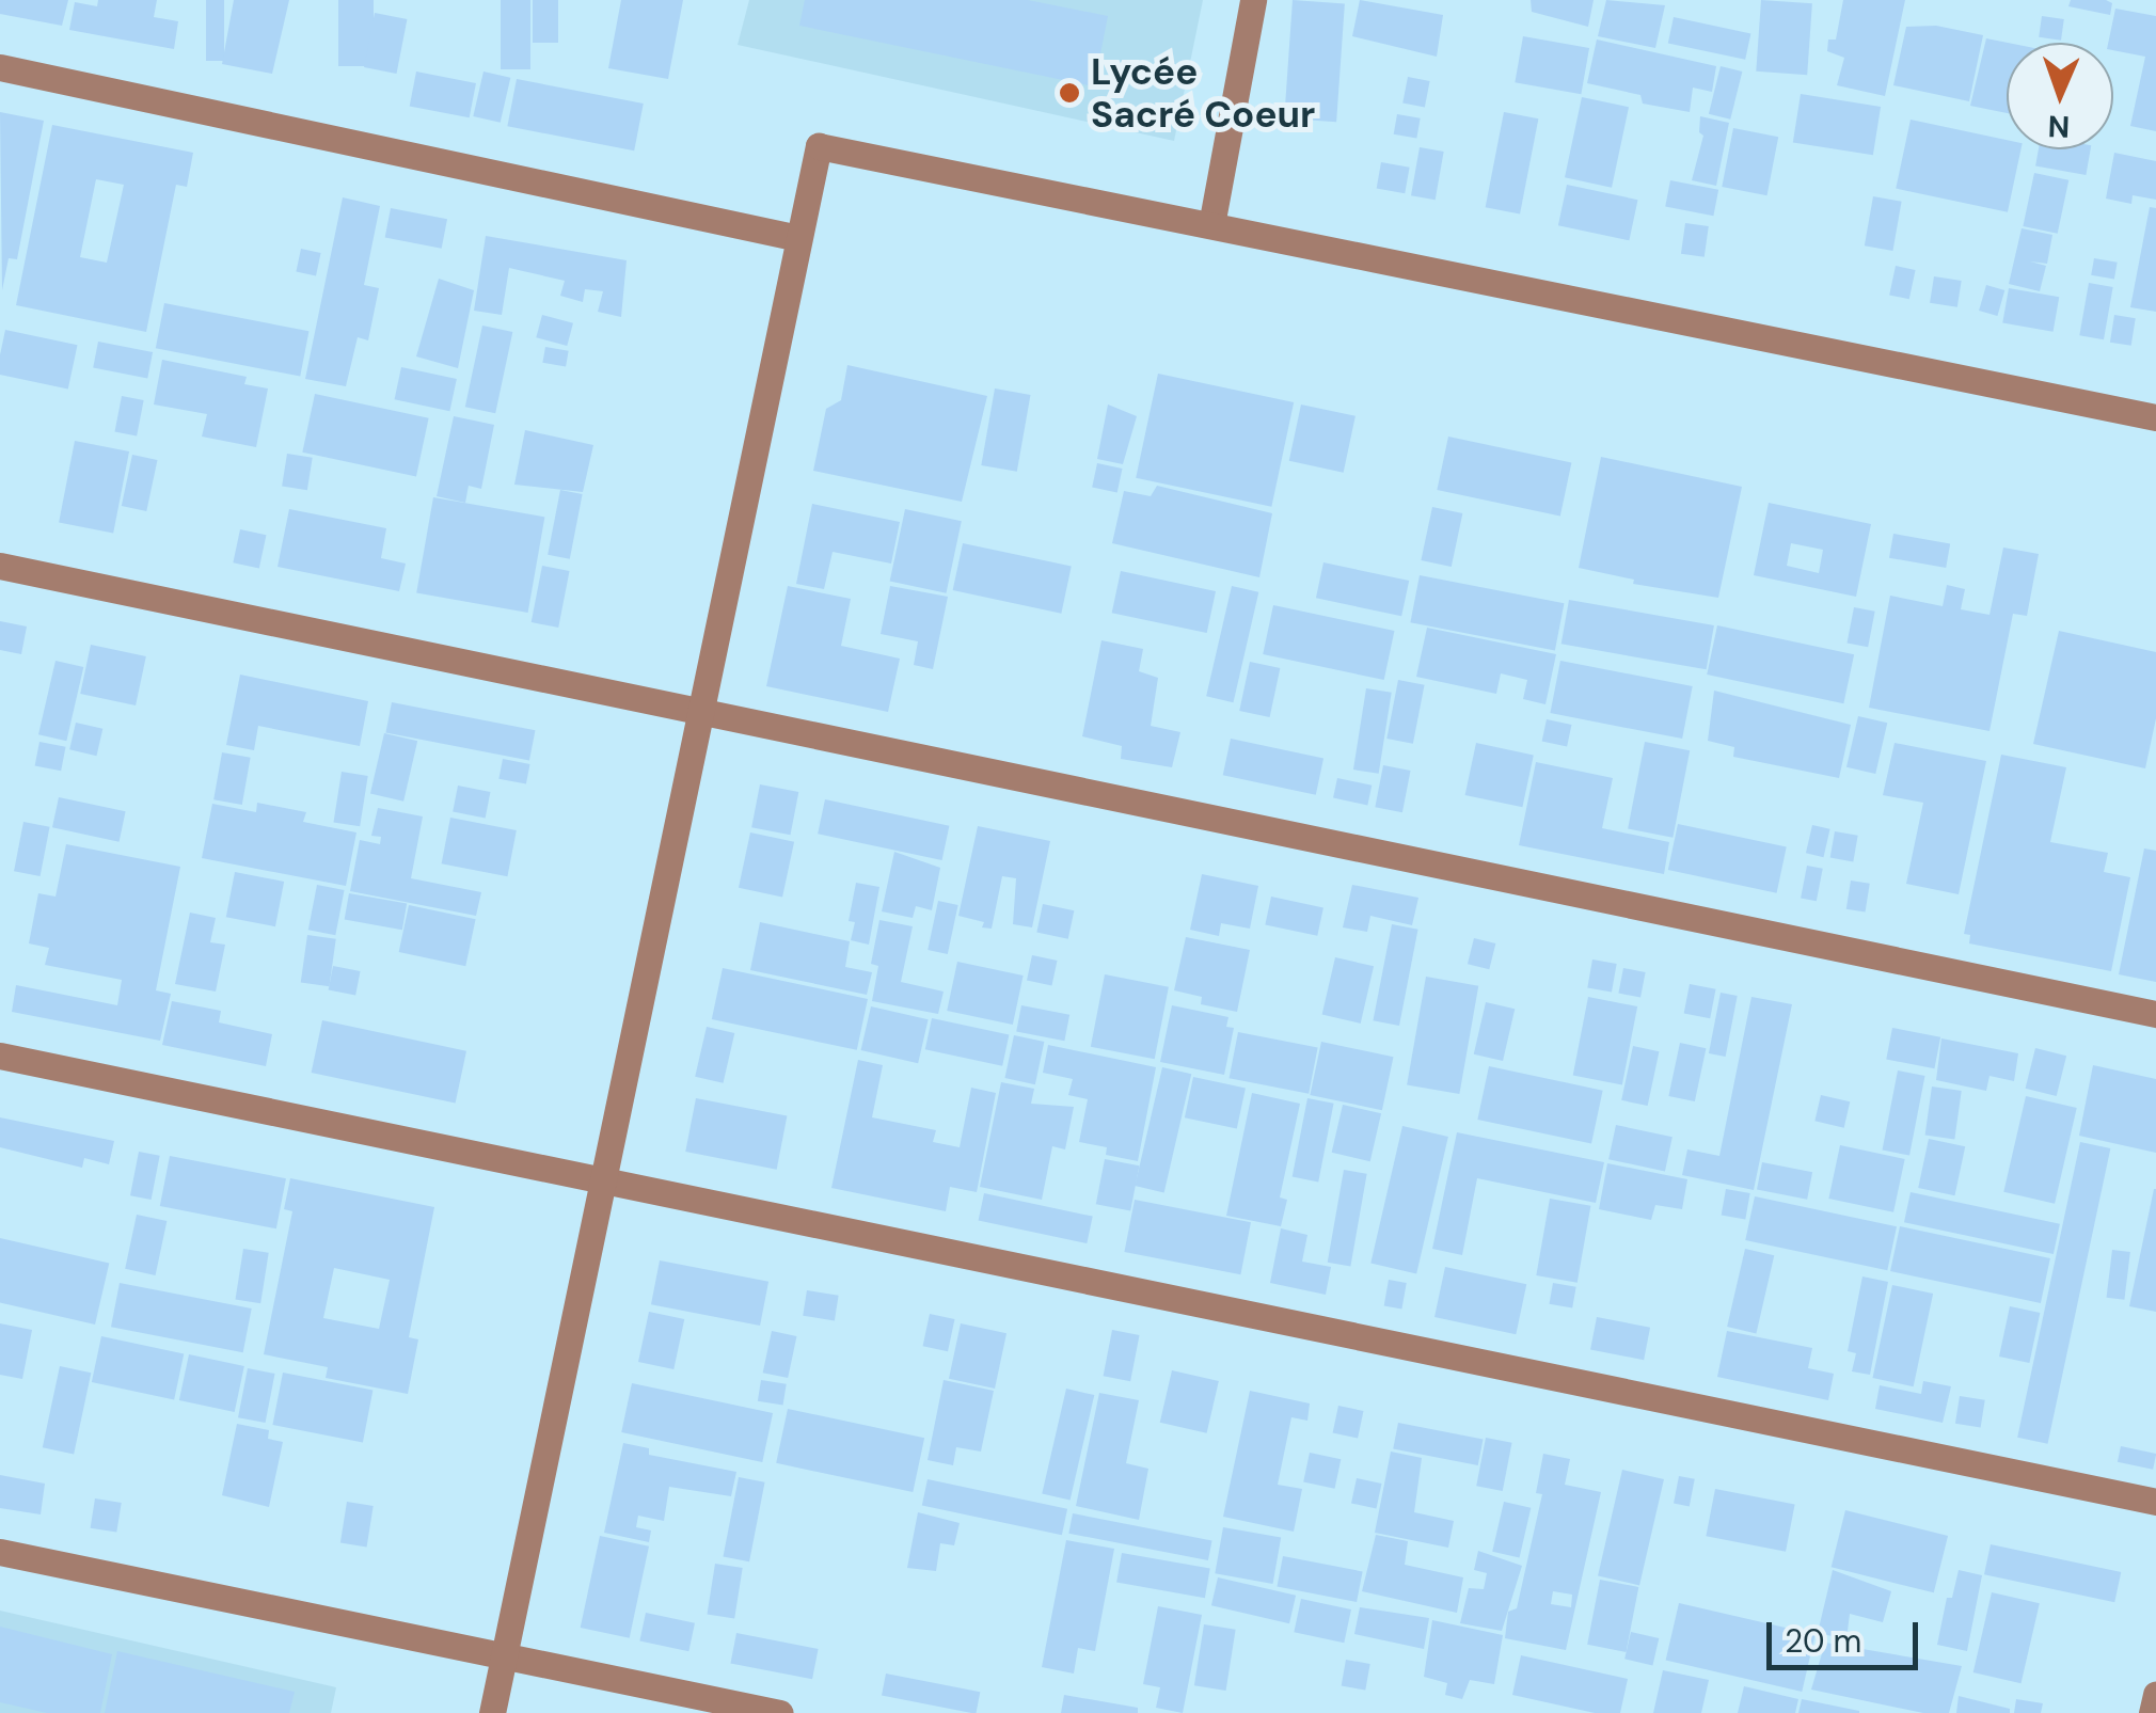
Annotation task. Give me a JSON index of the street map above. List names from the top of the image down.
{
  "places": ["Lycée Sacré Coeur"],
  "scale_bar": "20 m",
  "north": "bottom"
}
